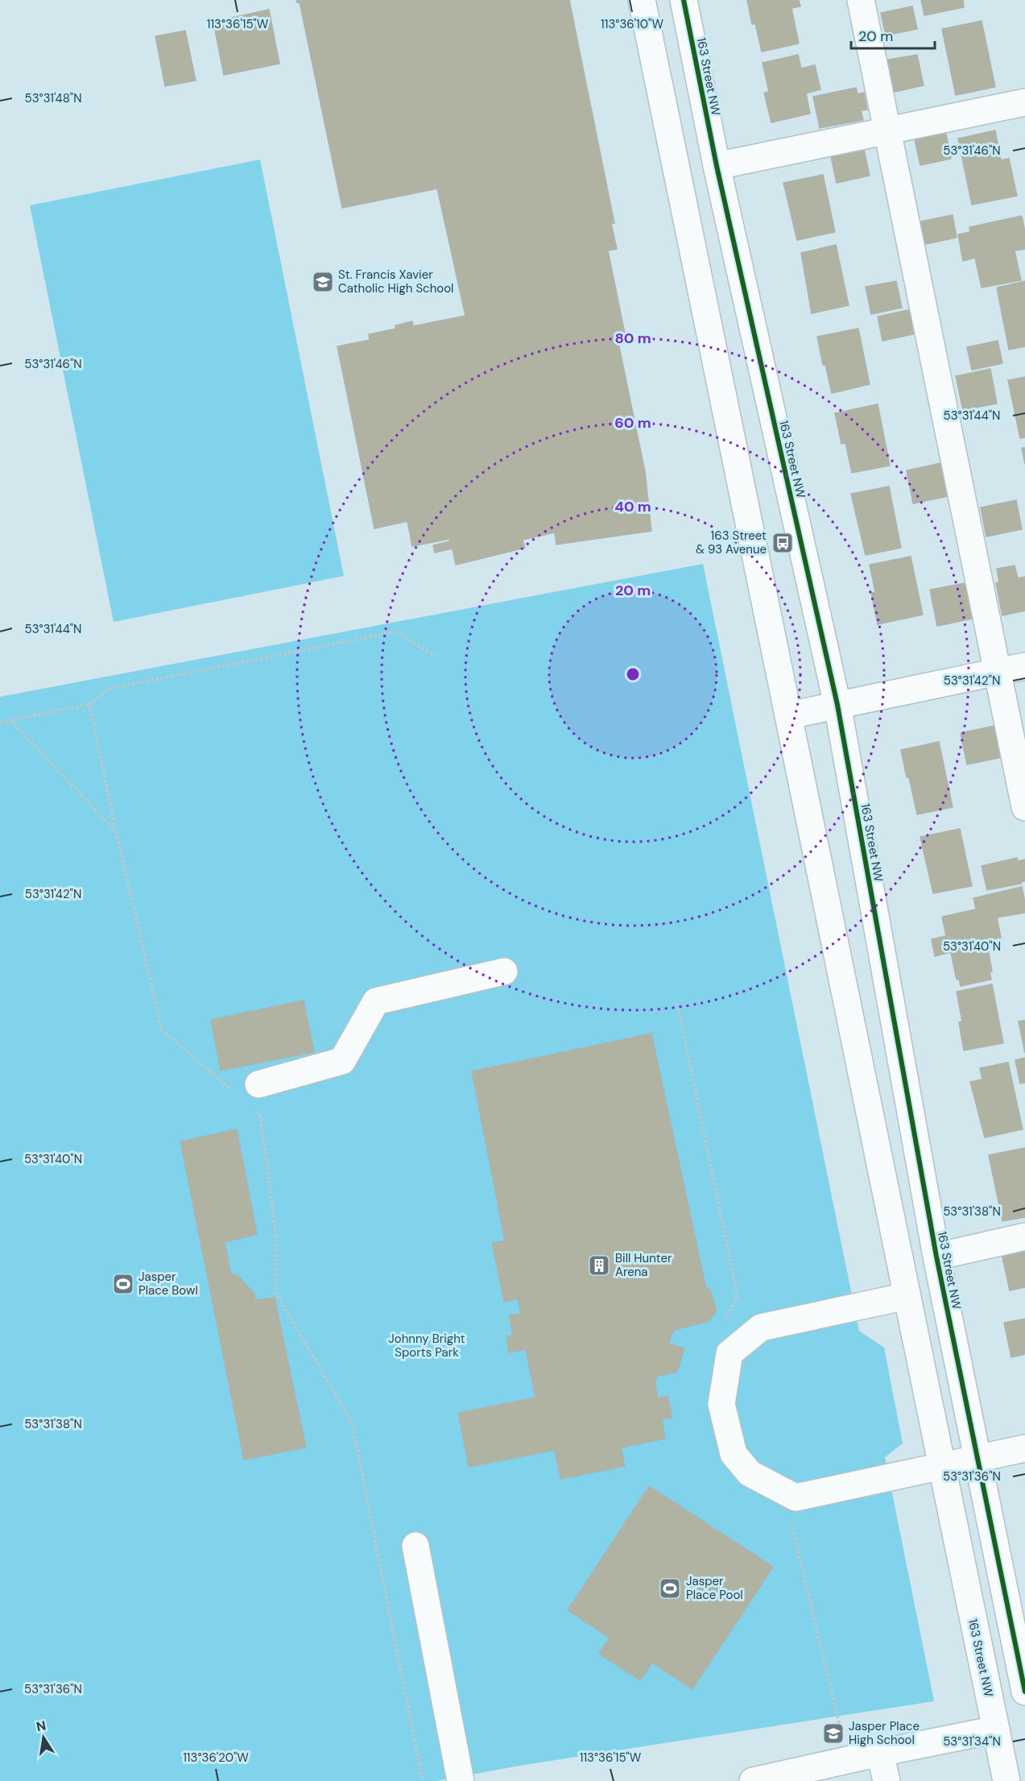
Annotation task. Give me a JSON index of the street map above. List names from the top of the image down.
{
  "streets": {
    "street": ["163 Street NW"]
  },
  "parks": ["Johnny Bright Sports Park"],
  "places": {
    "school or university": ["St. Francis Xavier Catholic High School", "Jasper Place High School"],
    "bus stop": ["163 Street & 93 Avenue"],
    "building": ["Bill Hunter Arena"],
    "sports": ["Jasper Place Bowl", "Jasper Place Pool"]
  },
  "scale_bar": "20 m",
  "north": "top",
  "coordinates": [
    "113°36'15\"W",
    "113°36'10\"W",
    "53°31'48\"N",
    "53°31'46\"N",
    "53°31'44\"N",
    "53°31'42\"N",
    "53°31'40\"N",
    "53°31'38\"N",
    "53°31'36\"N",
    "53°31'34\"N",
    "113°36'20\"W"
  ],
  "rings": [
    "80 m",
    "60 m",
    "40 m",
    "20 m"
  ]
}
